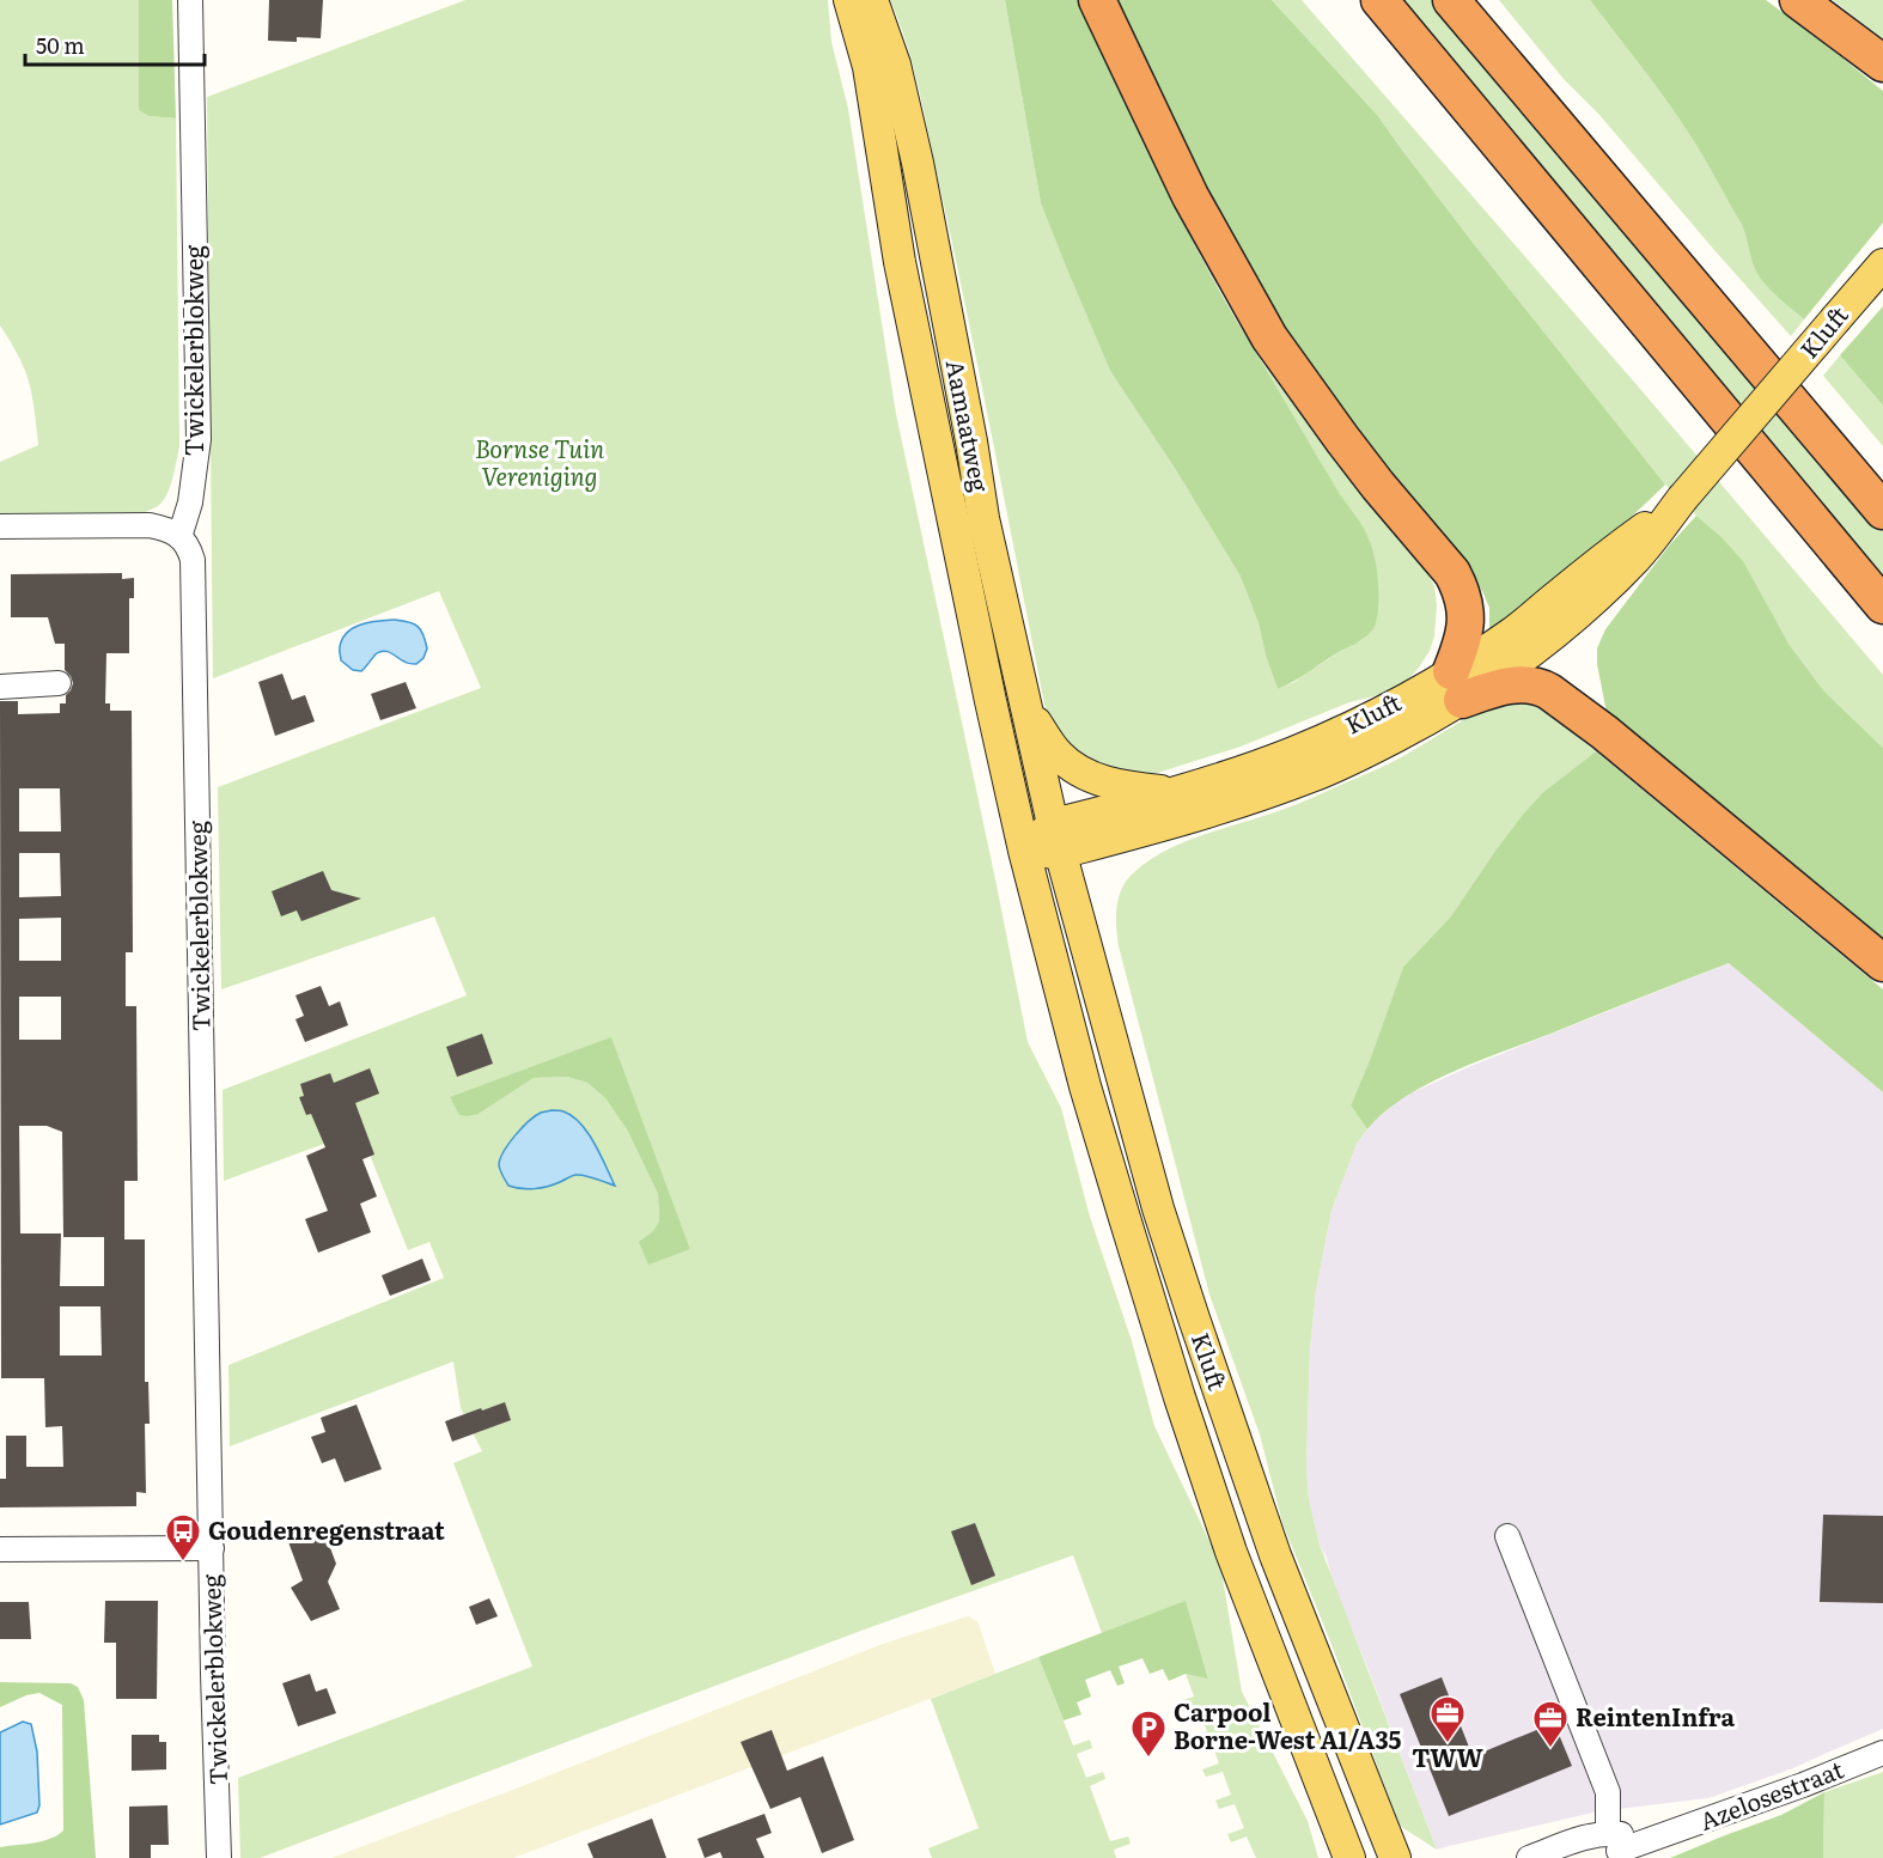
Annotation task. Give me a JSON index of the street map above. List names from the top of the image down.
{
  "streets": {
    "main road": ["Kluft", "Aamaatweg"],
    "street": ["Twickelerblokweg", "Azelosestraat"]
  },
  "crossings": [
    ["Kluft", "Aamaatweg"]
  ],
  "parks": ["Bornse Tuin Vereniging"],
  "places": {
    "bus stop": ["Goudenregenstraat"],
    "office": ["TWW", "ReintenInfra"],
    "parking": ["Carpool Borne-West A1/A35"]
  },
  "scale_bar": "50 m"
}
